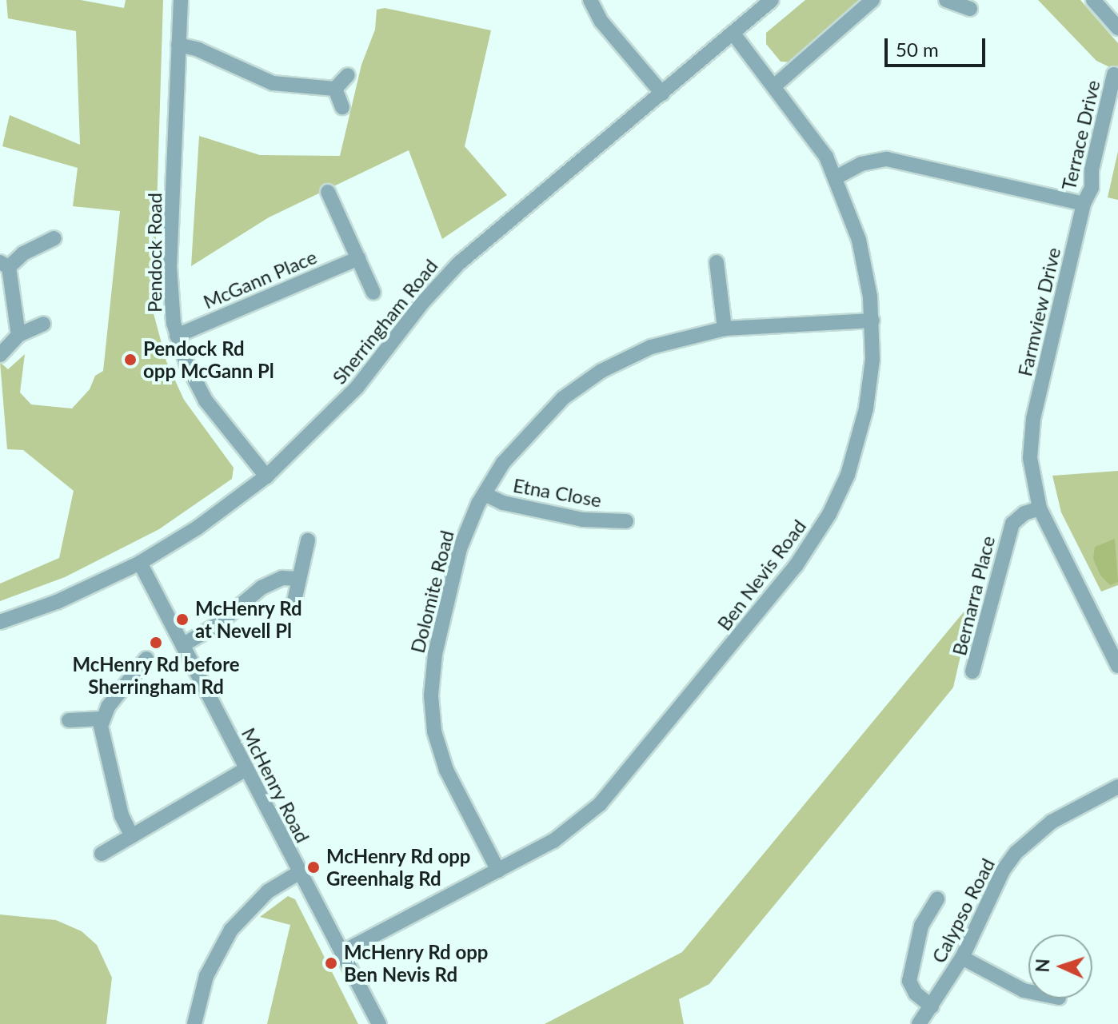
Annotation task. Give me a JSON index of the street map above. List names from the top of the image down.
{
  "streets": {
    "street": [
      "Terrace Drive",
      "Pendock Road",
      "McGann Place",
      "Farmview Drive",
      "Sherringham Road",
      "Etna Close",
      "Ben Nevis Road",
      "Dolomite Road",
      "Bernarra Place",
      "McHenry Road",
      "Calypso Road"
    ]
  },
  "crossings": [
    ["Terrace Drive", "Farmview Drive"],
    ["Pendock Road", "McGann Place"],
    ["Pendock Road", "Sherringham Road"],
    ["Farmview Drive", "Bernarra Place"],
    ["Sherringham Road", "Ben Nevis Road"],
    ["Sherringham Road", "McHenry Road"],
    ["Etna Close", "Dolomite Road"],
    ["Ben Nevis Road", "Dolomite Road"],
    ["Ben Nevis Road", "McHenry Road"]
  ],
  "places": [
    "Pendock Rd opp McGann Pl",
    "McHenry Rd at Nevell Pl",
    "McHenry Rd before Sherringham Rd",
    "McHenry Rd opp Greenhalg Rd",
    "McHenry Rd opp Ben Nevis Rd"
  ],
  "scale_bar": "50 m",
  "north": "left"
}
